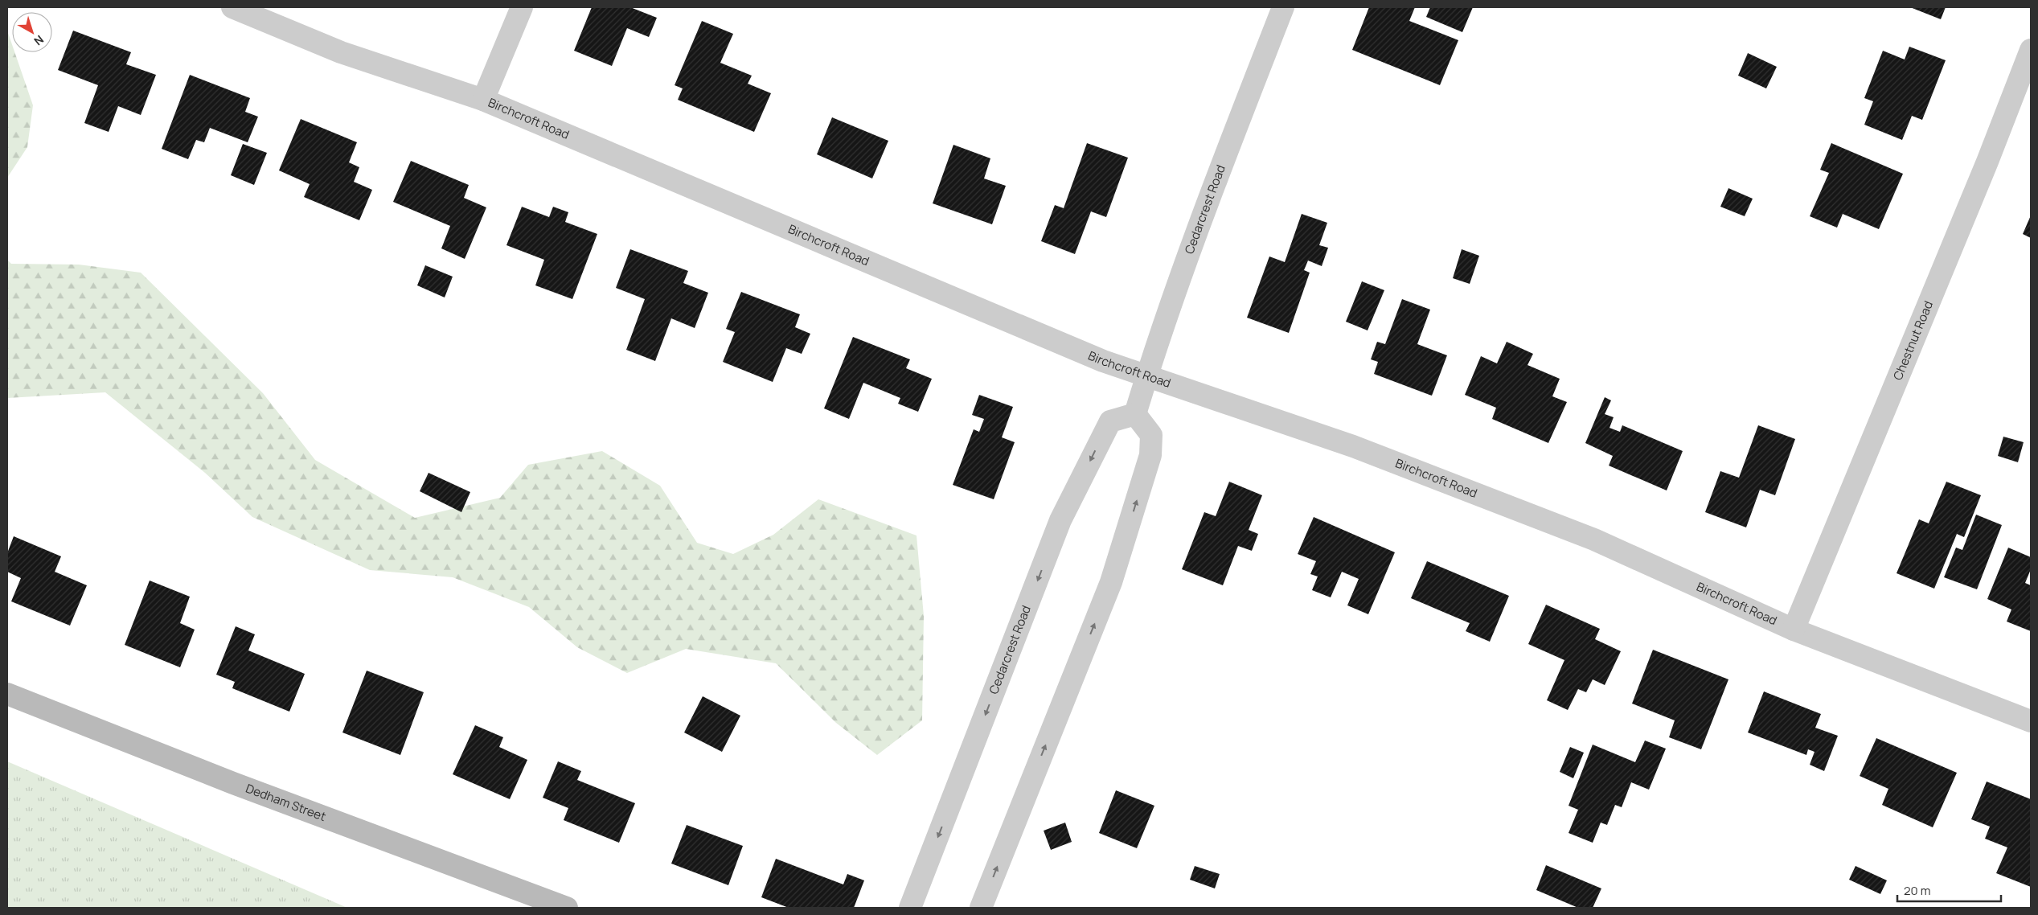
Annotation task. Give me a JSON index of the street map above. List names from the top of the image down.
{
  "streets": {
    "main road": ["Dedham Street"],
    "street": ["Birchcroft Road", "Cedarcrest Road", "Chestnut Road"]
  },
  "crossings": [
    ["Birchcroft Road", "Cedarcrest Road"],
    ["Birchcroft Road", "Chestnut Road"]
  ],
  "scale_bar": "20 m",
  "north": "bottom right"
}
